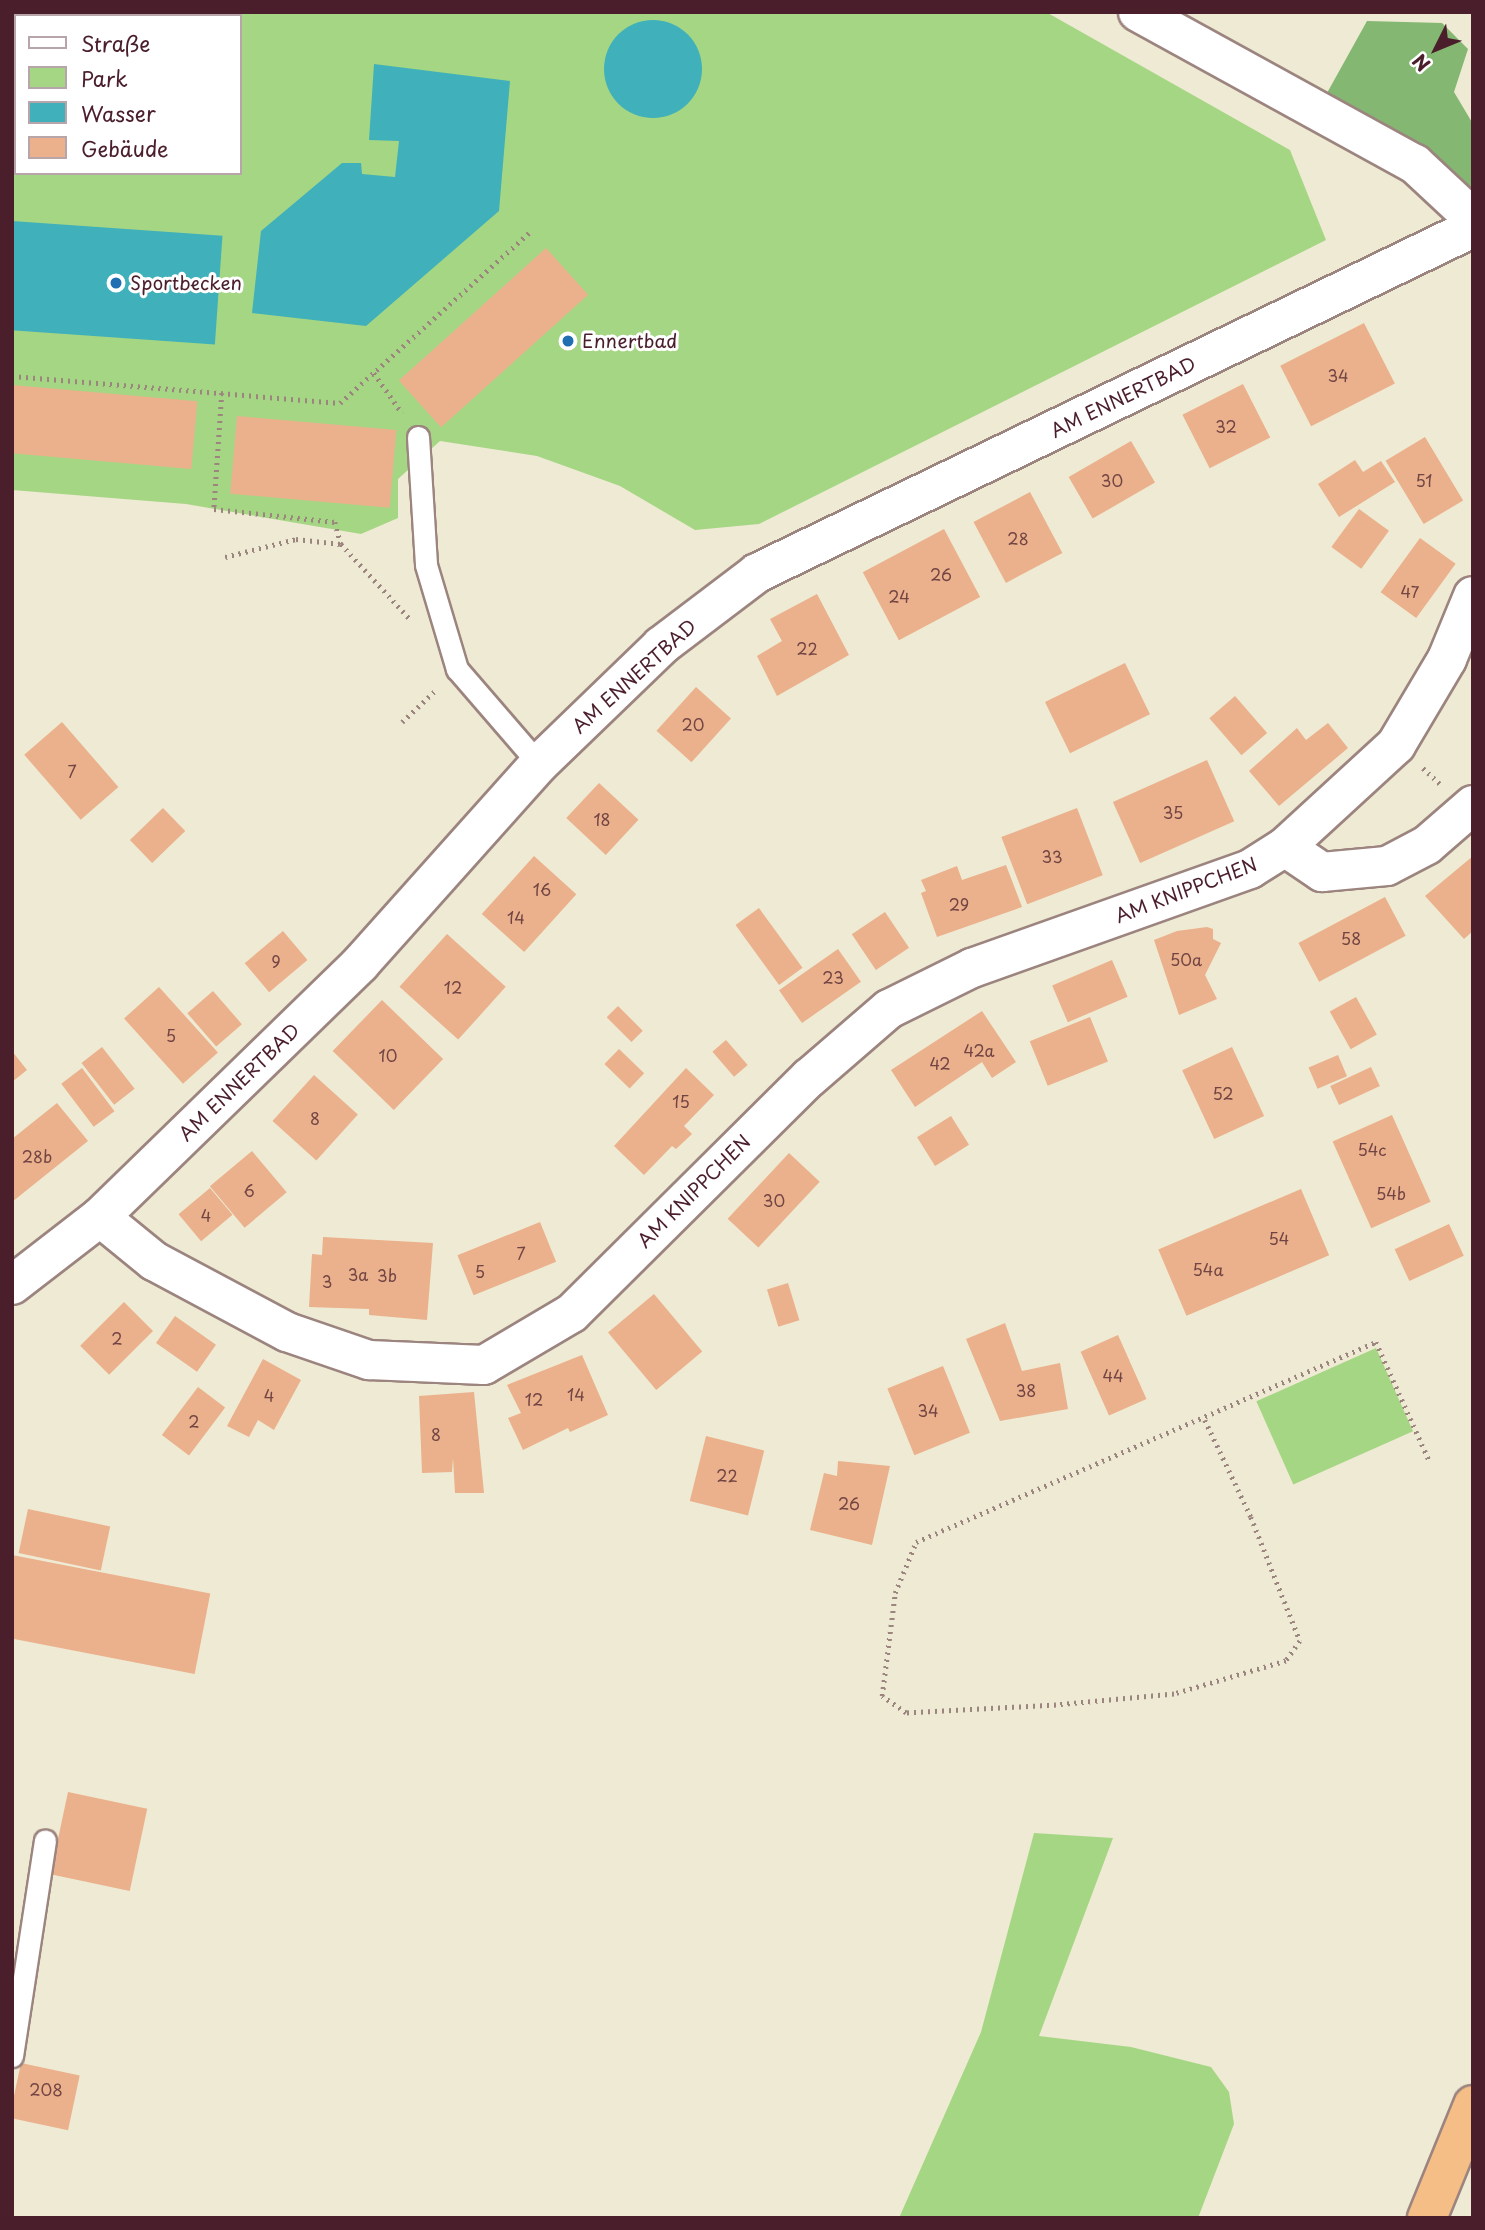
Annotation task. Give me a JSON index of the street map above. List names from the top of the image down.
{
  "streets": {
    "street": ["AM ENNERTBAD", "AM KNIPPCHEN"]
  },
  "crossings": [
    ["AM ENNERTBAD", "AM KNIPPCHEN"]
  ],
  "places": ["Sportbecken", "Ennertbad"],
  "house_numbers": [
    "34",
    "32",
    "30",
    "51",
    "28",
    "26",
    "47",
    "24",
    "22",
    "20",
    "7",
    "35",
    "18",
    "33",
    "16",
    "29",
    "14",
    "58",
    "50a",
    "9",
    "23",
    "12",
    "5",
    "42a",
    "10",
    "42",
    "52",
    "15",
    "8",
    "54c",
    "28b",
    "6",
    "54b",
    "30",
    "4",
    "54",
    "7",
    "54a",
    "5",
    "3a",
    "3b",
    "3",
    "2",
    "44",
    "38",
    "14",
    "4",
    "12",
    "34",
    "2",
    "8",
    "22",
    "26",
    "208"
  ],
  "legend": [
    "Straße",
    "Park",
    "Wasser",
    "Gebäude"
  ],
  "north": "bottom left"
}
